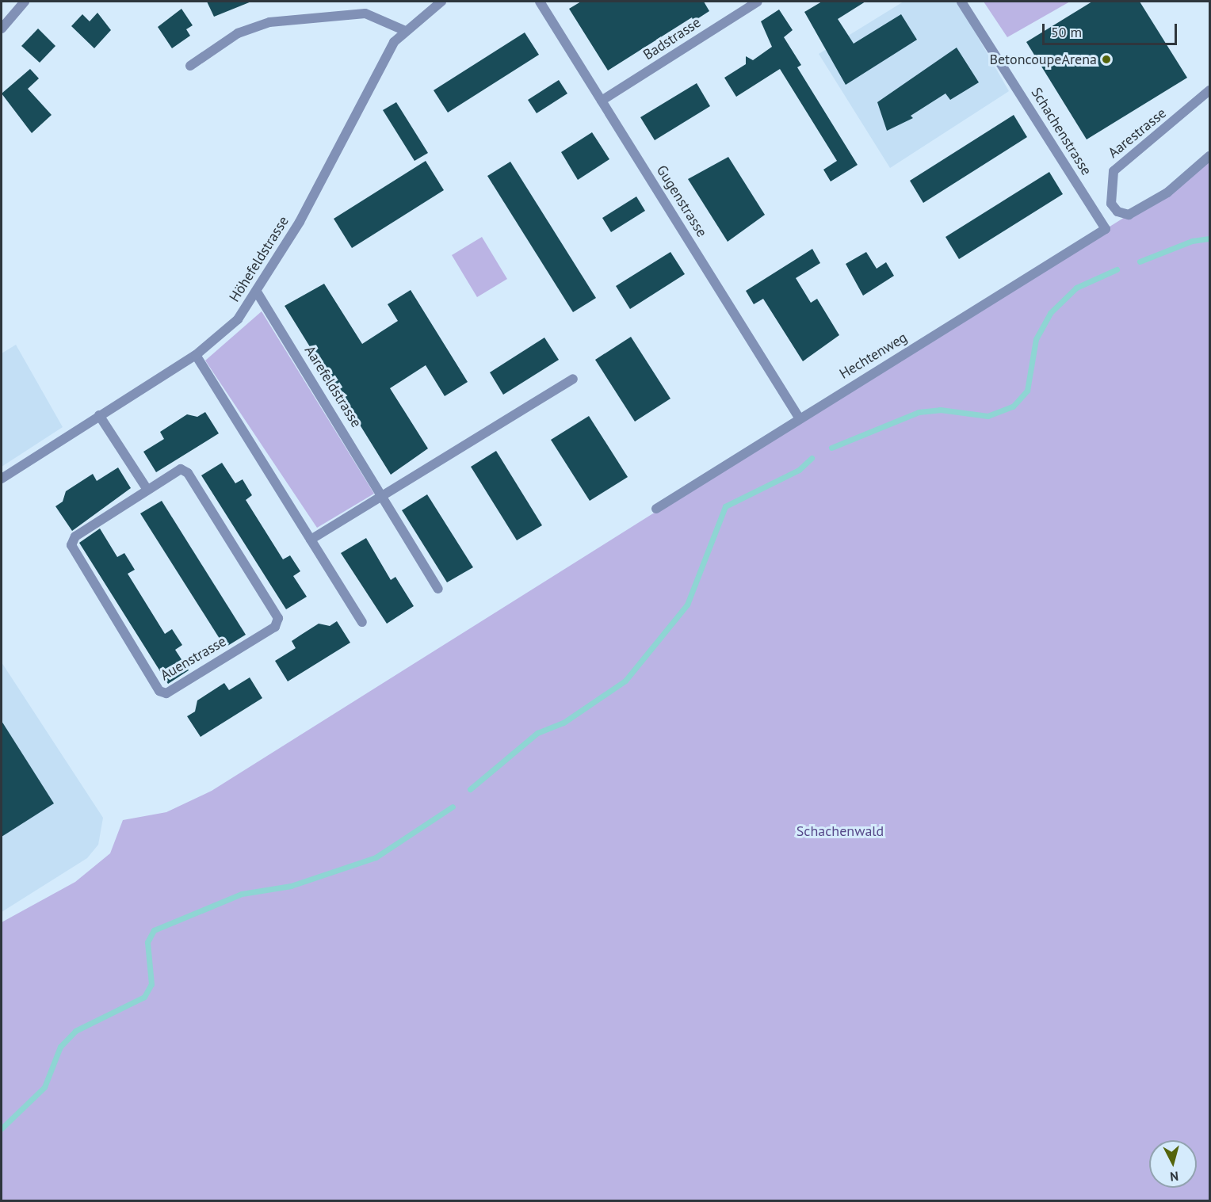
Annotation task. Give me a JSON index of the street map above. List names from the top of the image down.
{
  "streets": {
    "street": [
      "Badstrasse",
      "Schachenstrasse",
      "Aarestrasse",
      "Gugenstrasse",
      "Höhefeldstrasse",
      "Hechtenweg",
      "Aarefeldstrasse",
      "Auenstrasse"
    ]
  },
  "crossings": [
    ["Badstrasse", "Gugenstrasse"],
    ["Schachenstrasse", "Hechtenweg"],
    ["Gugenstrasse", "Hechtenweg"],
    ["Höhefeldstrasse", "Aarefeldstrasse"]
  ],
  "parks": ["Schachenwald"],
  "places": ["BetoncoupeArena"],
  "scale_bar": "50 m",
  "north": "bottom"
}
